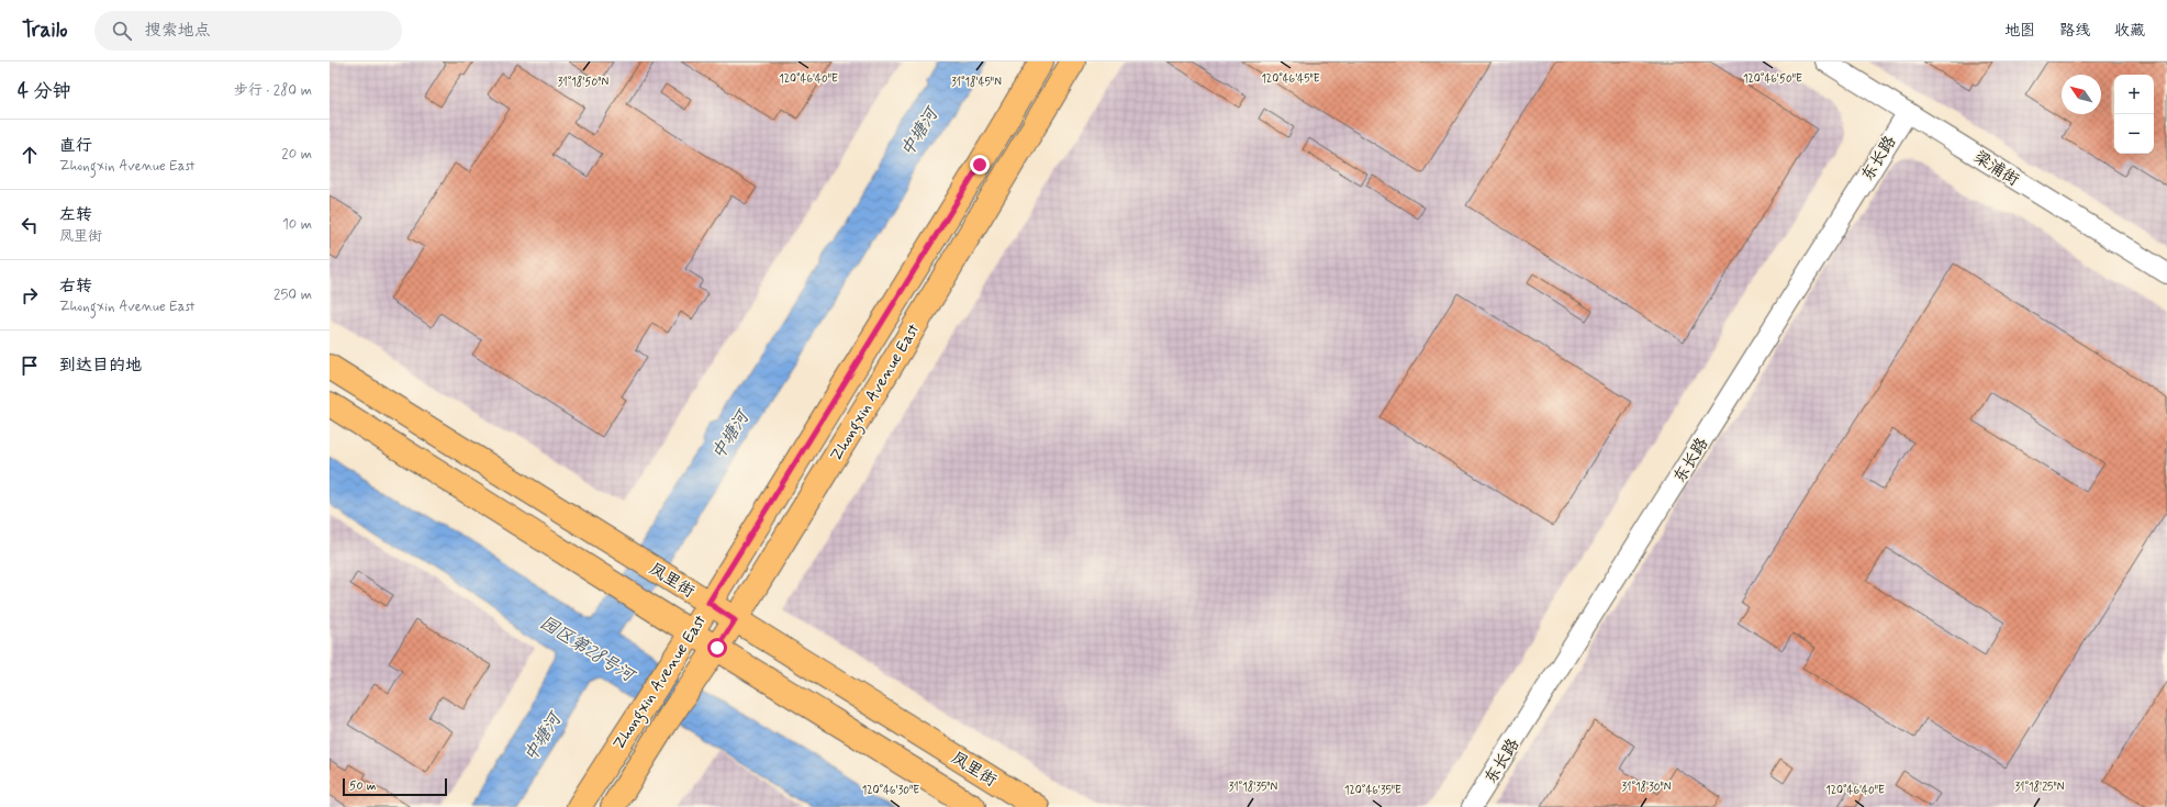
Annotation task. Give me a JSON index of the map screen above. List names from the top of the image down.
{
  "streets": {
    "main road": ["Zhongxin Avenue East", "凤里街"],
    "street": ["东长路", "梁浦街"]
  },
  "crossings": [
    ["东长路", "梁浦街"],
    ["Zhongxin Avenue East", "凤里街"]
  ],
  "water": ["中塘河", "园区第28号河"],
  "scale_bar": "50 m",
  "north": "top left",
  "page": {
    "header": "Trailo",
    "search": "搜索地点",
    "nav": ["地图", "路线", "收藏"],
    "heading": ["4 分钟", "步行 · 280 m"],
    "map_buttons": ["+", "−"],
    "list": [
      ["直行", "Zhongxin Avenue East", "20 m"],
      ["左转", "凤里街", "10 m"],
      ["右转", "Zhongxin Avenue East", "250 m"],
      "到达目的地"
    ],
    "scale": "50 m"
  },
  "coordinates": [
    "120°46'40\"E",
    "120°46'45\"E",
    "120°46'50\"E",
    "31°18'50\"N",
    "31°18'45\"N",
    "31°18'35\"N",
    "31°18'30\"N",
    "31°18'25\"N",
    "120°46'30\"E",
    "120°46'35\"E"
  ]
}
